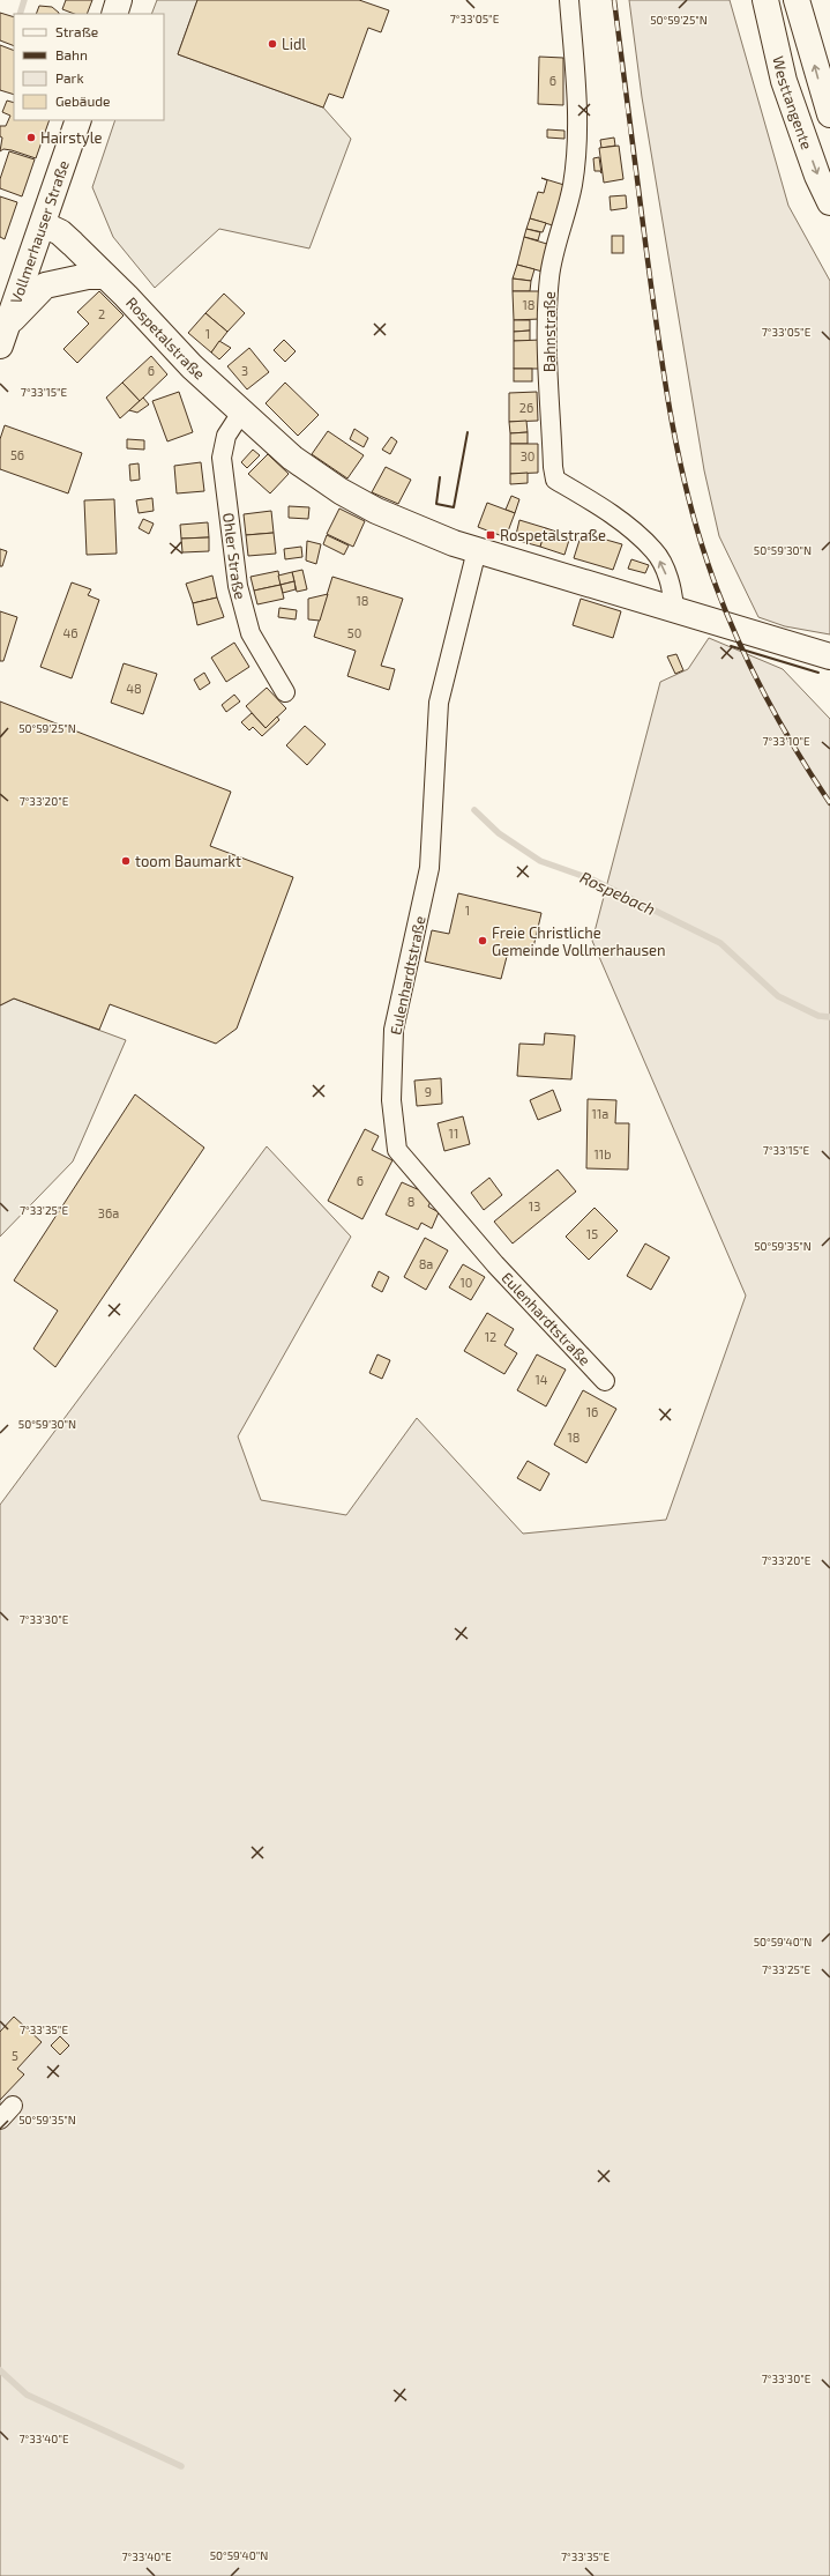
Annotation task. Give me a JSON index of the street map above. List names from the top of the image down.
{
  "streets": {
    "main road": ["Westtangente", "Vollmerhauser Straße", "Rospetalstraße"],
    "street": ["Bahnstraße", "Ohler Straße", "Eulenhardtstraße"]
  },
  "crossings": [
    ["Vollmerhauser Straße", "Rospetalstraße"],
    ["Bahnstraße", "Rospetalstraße"],
    ["Rospetalstraße", "Ohler Straße"],
    ["Rospetalstraße", "Eulenhardtstraße"]
  ],
  "one_way": ["Bahnstraße"],
  "water": ["Rospebach"],
  "places": {
    "other": [
      "Lidl",
      "Hairstyle",
      "toom Baumarkt",
      "Freie Christliche Gemeinde Vollmerhausen"
    ],
    "transit": ["Rospetalstraße"]
  },
  "house_numbers": [
    "6",
    "18",
    "2",
    "1",
    "6",
    "3",
    "26",
    "56",
    "30",
    "18",
    "46",
    "50",
    "48",
    "1",
    "9",
    "11a",
    "11",
    "11b",
    "6",
    "8",
    "13",
    "36a",
    "15",
    "8a",
    "10",
    "12",
    "14",
    "16",
    "18",
    "5"
  ],
  "legend": [
    "Straße",
    "Bahn",
    "Park",
    "Gebäude"
  ],
  "coordinates": [
    "7°33'05\"E",
    "50°59'25\"N",
    "7°33'15\"E",
    "50°59'30\"N",
    "7°33'10\"E",
    "7°33'20\"E",
    "7°33'25\"E",
    "50°59'35\"N",
    "7°33'30\"E",
    "50°59'40\"N",
    "7°33'35\"E",
    "7°33'40\"E"
  ]
}
